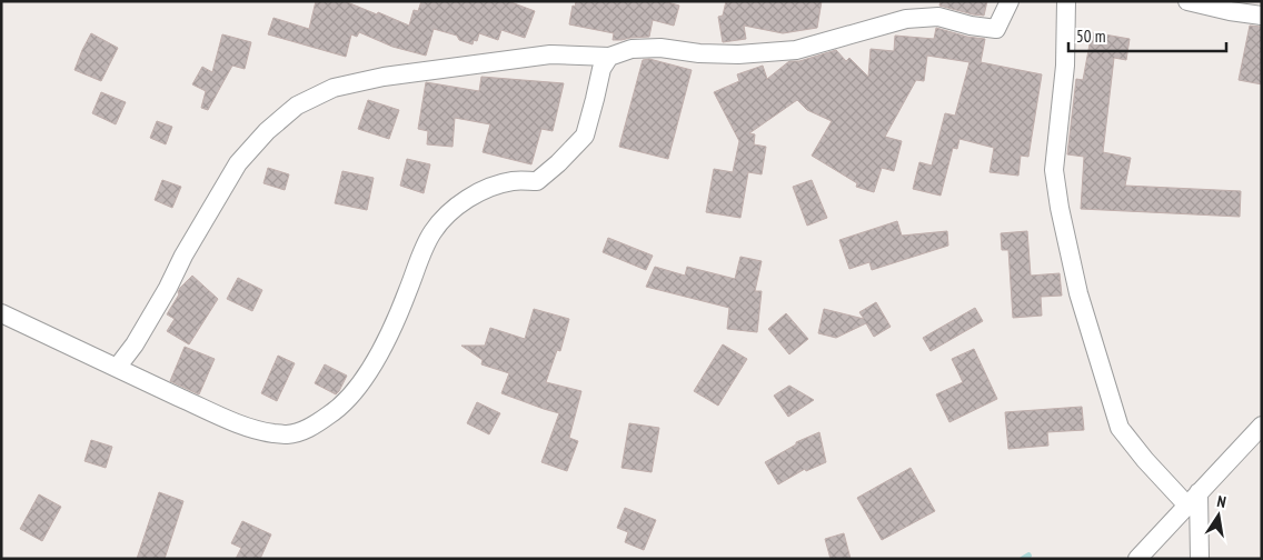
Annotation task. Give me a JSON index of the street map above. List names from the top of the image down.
{
  "scale_bar": "50 m",
  "north": "top"
}
